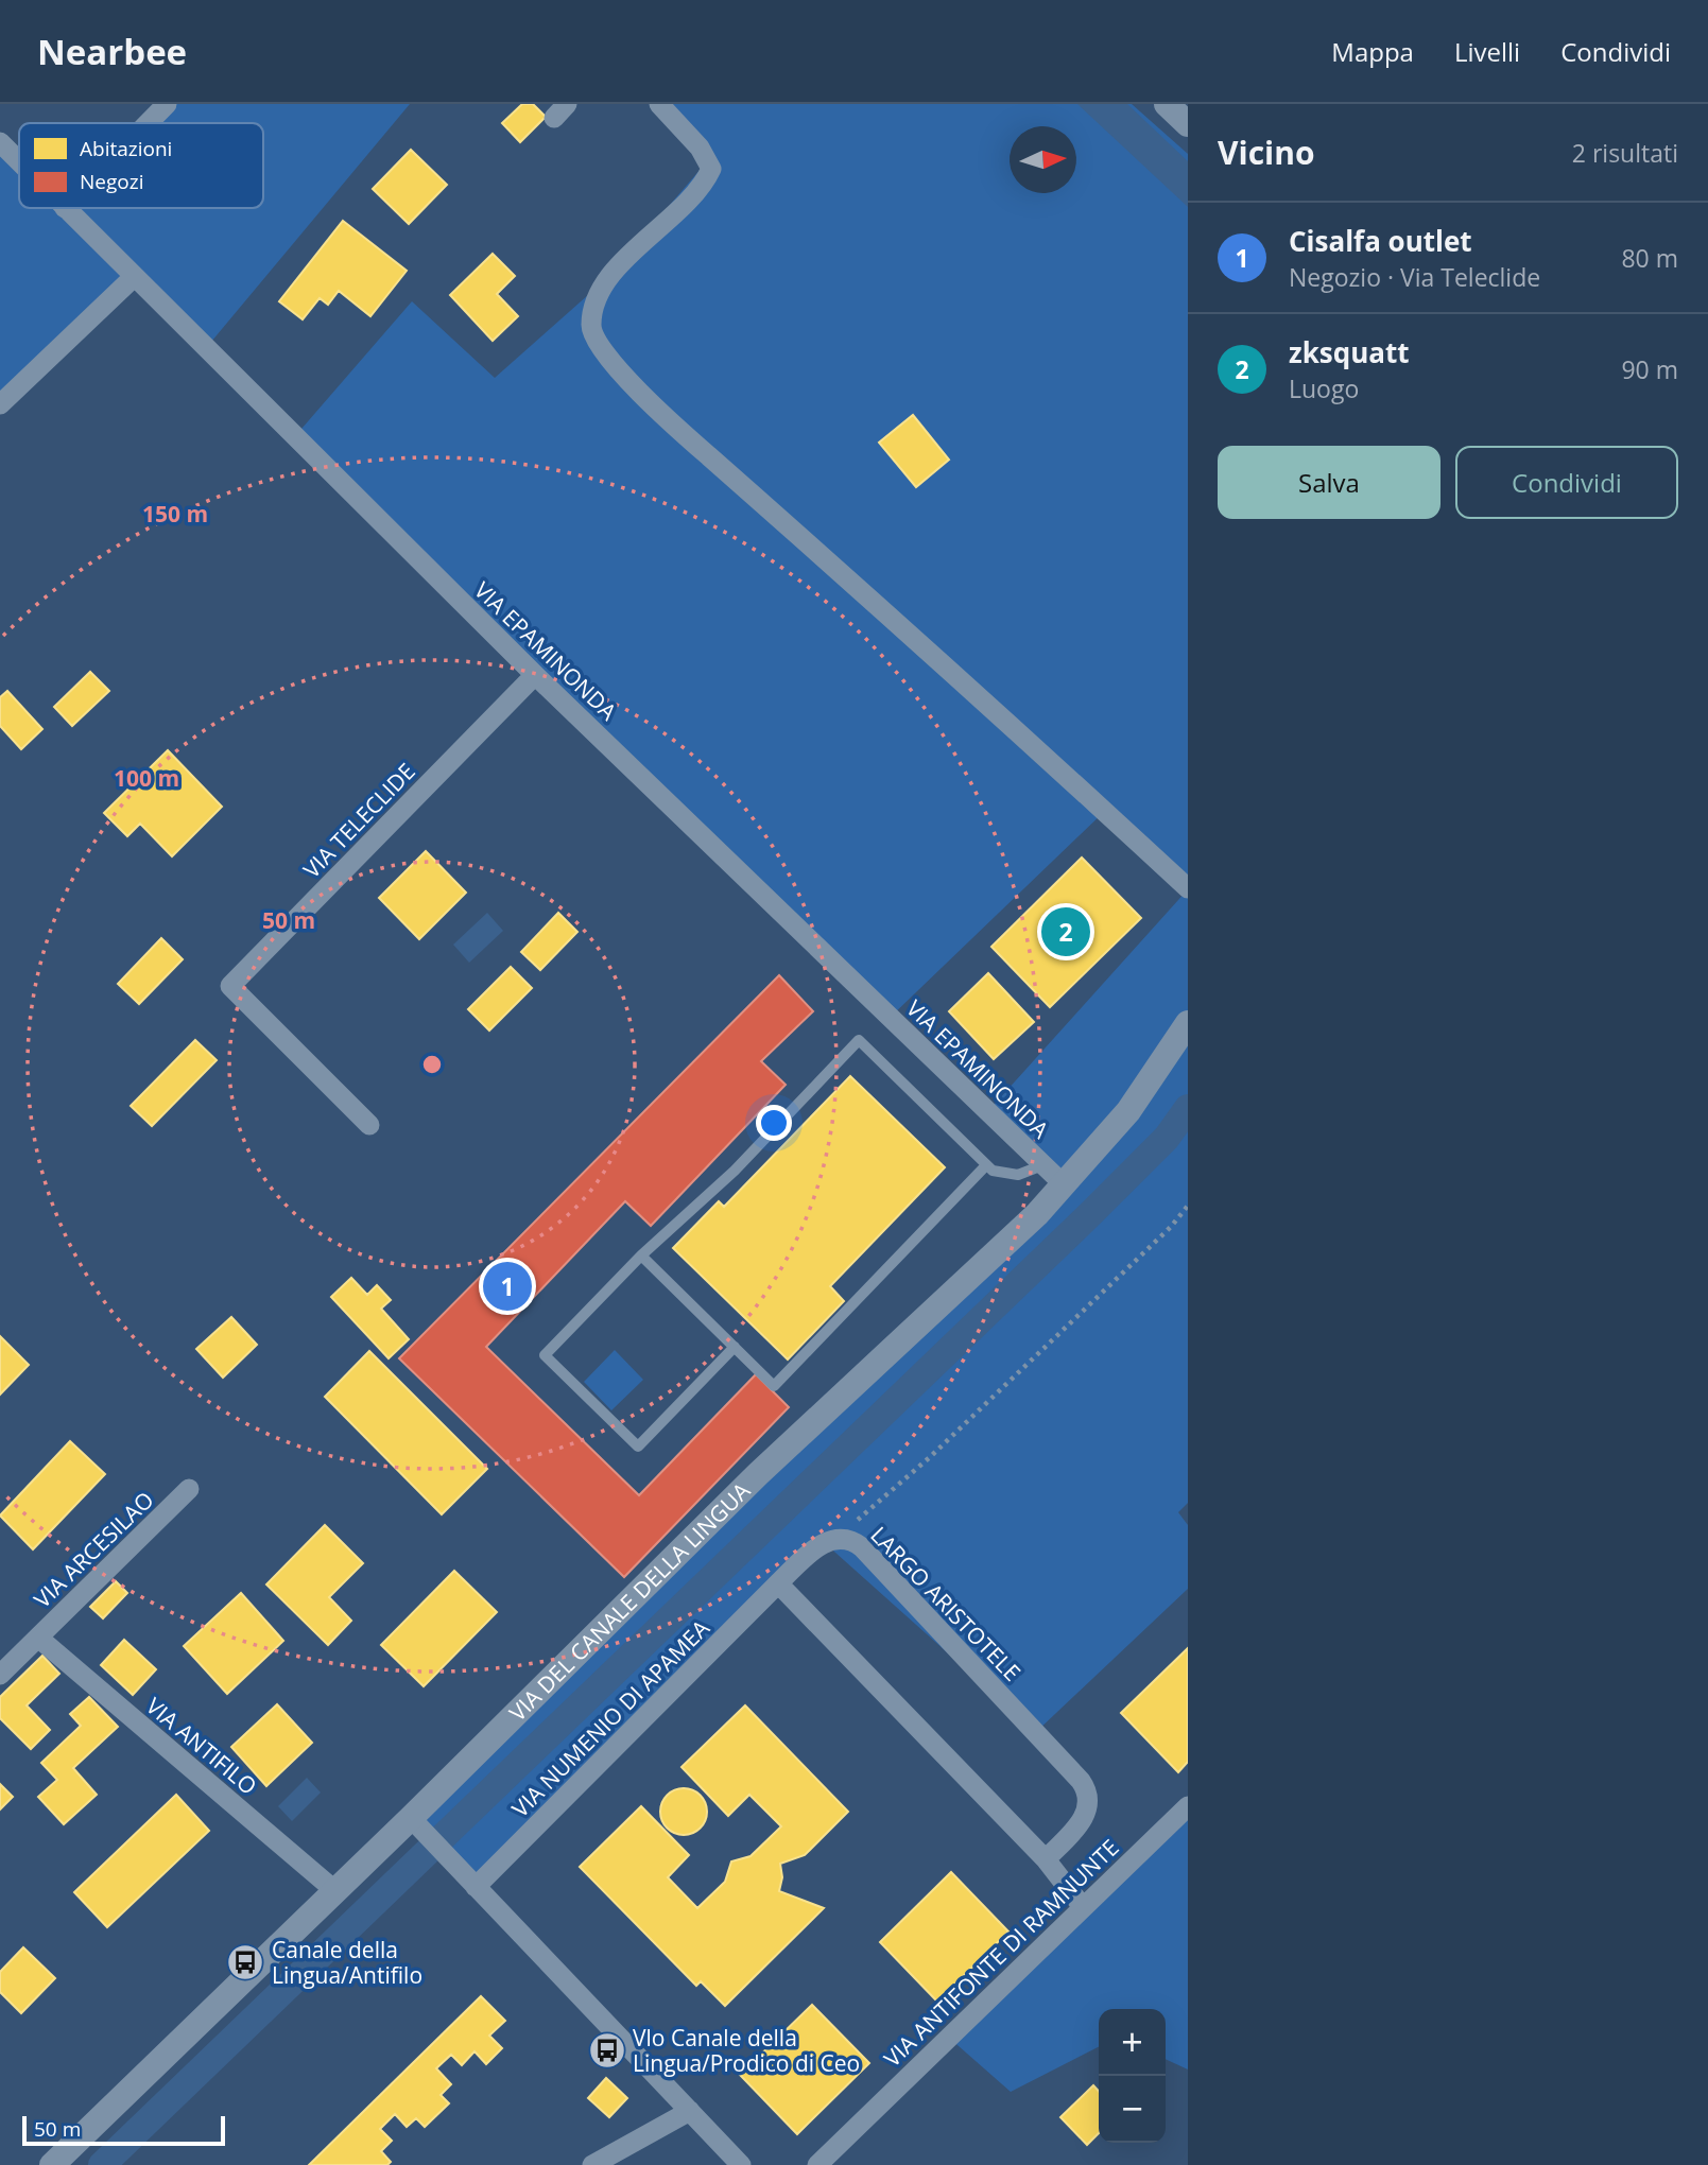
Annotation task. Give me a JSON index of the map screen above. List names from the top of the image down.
{
  "streets": {
    "street": [
      "VIA EPAMINONDA",
      "VIA TELECLIDE",
      "VIA ARCESILAO",
      "VIA DEL CANALE DELLA LINGUA",
      "LARGO ARISTOTELE",
      "VIA NUMENIO DI APAMEA",
      "VIA ANTIFILO",
      "VIA ANTIFONTE DI RAMNUNTE"
    ]
  },
  "crossings": [
    ["VIA EPAMINONDA", "VIA TELECLIDE"],
    ["VIA EPAMINONDA", "VIA DEL CANALE DELLA LINGUA"],
    ["VIA ARCESILAO", "VIA ANTIFILO"],
    ["VIA DEL CANALE DELLA LINGUA", "VIA ANTIFILO"],
    ["LARGO ARISTOTELE", "VIA NUMENIO DI APAMEA"]
  ],
  "places": {
    "bus stop": ["Canale della Lingua/Antifilo", "Vlo Canale della Lingua/Prodico di Ceo"]
  },
  "legend": ["Abitazioni", "Negozi"],
  "scale_bar": "50 m",
  "north": "right",
  "page": {
    "header": "Nearbee",
    "nav": ["Mappa", "Livelli", "Condividi"],
    "heading": ["Vicino", "2 risultati"],
    "list": [
      {
        "mark": "1",
        "name": "Cisalfa outlet",
        "note": "Negozio · Via Teleclide",
        "value": "80 m"
      },
      {
        "mark": "2",
        "name": "zksquatt",
        "note": "Luogo",
        "value": "90 m"
      }
    ],
    "buttons": ["Salva", "Condividi"],
    "pins": ["2", "1"],
    "map_buttons": ["+", "−"],
    "scale": "50 m"
  },
  "rings": ["150 m", "100 m", "50 m"]
}
